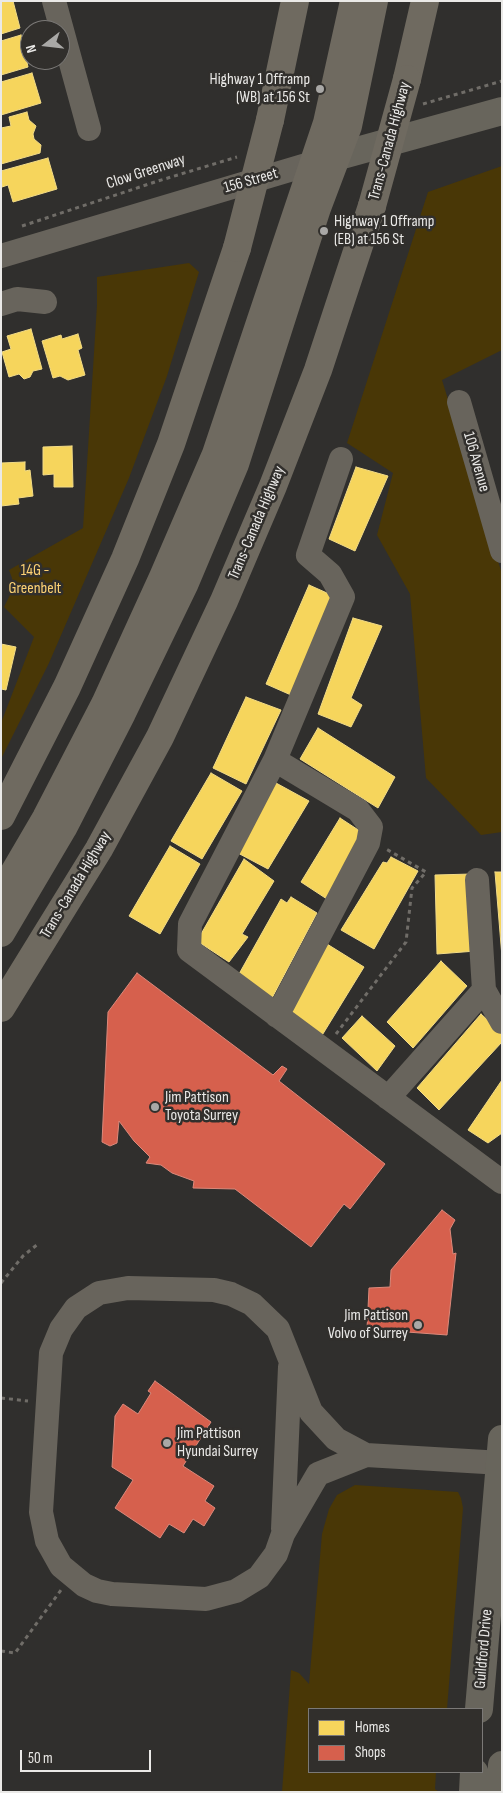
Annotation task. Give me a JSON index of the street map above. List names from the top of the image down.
{
  "streets": {
    "highway": ["Trans-Canada Highway"],
    "main road": ["156 Street", "Guildford Drive"],
    "street": ["106 Avenue"],
    "path": ["Clow Greenway"]
  },
  "parks": ["14G - Greenbelt"],
  "places": [
    "Highway 1 Offramp (WB) at 156 St",
    "Highway 1 Offramp (EB) at 156 St",
    "Jim Pattison Toyota Surrey",
    "Jim Pattison Volvo of Surrey",
    "Jim Pattison Hyundai Surrey"
  ],
  "legend": ["Homes", "Shops"],
  "scale_bar": "50 m",
  "north": "left"
}
